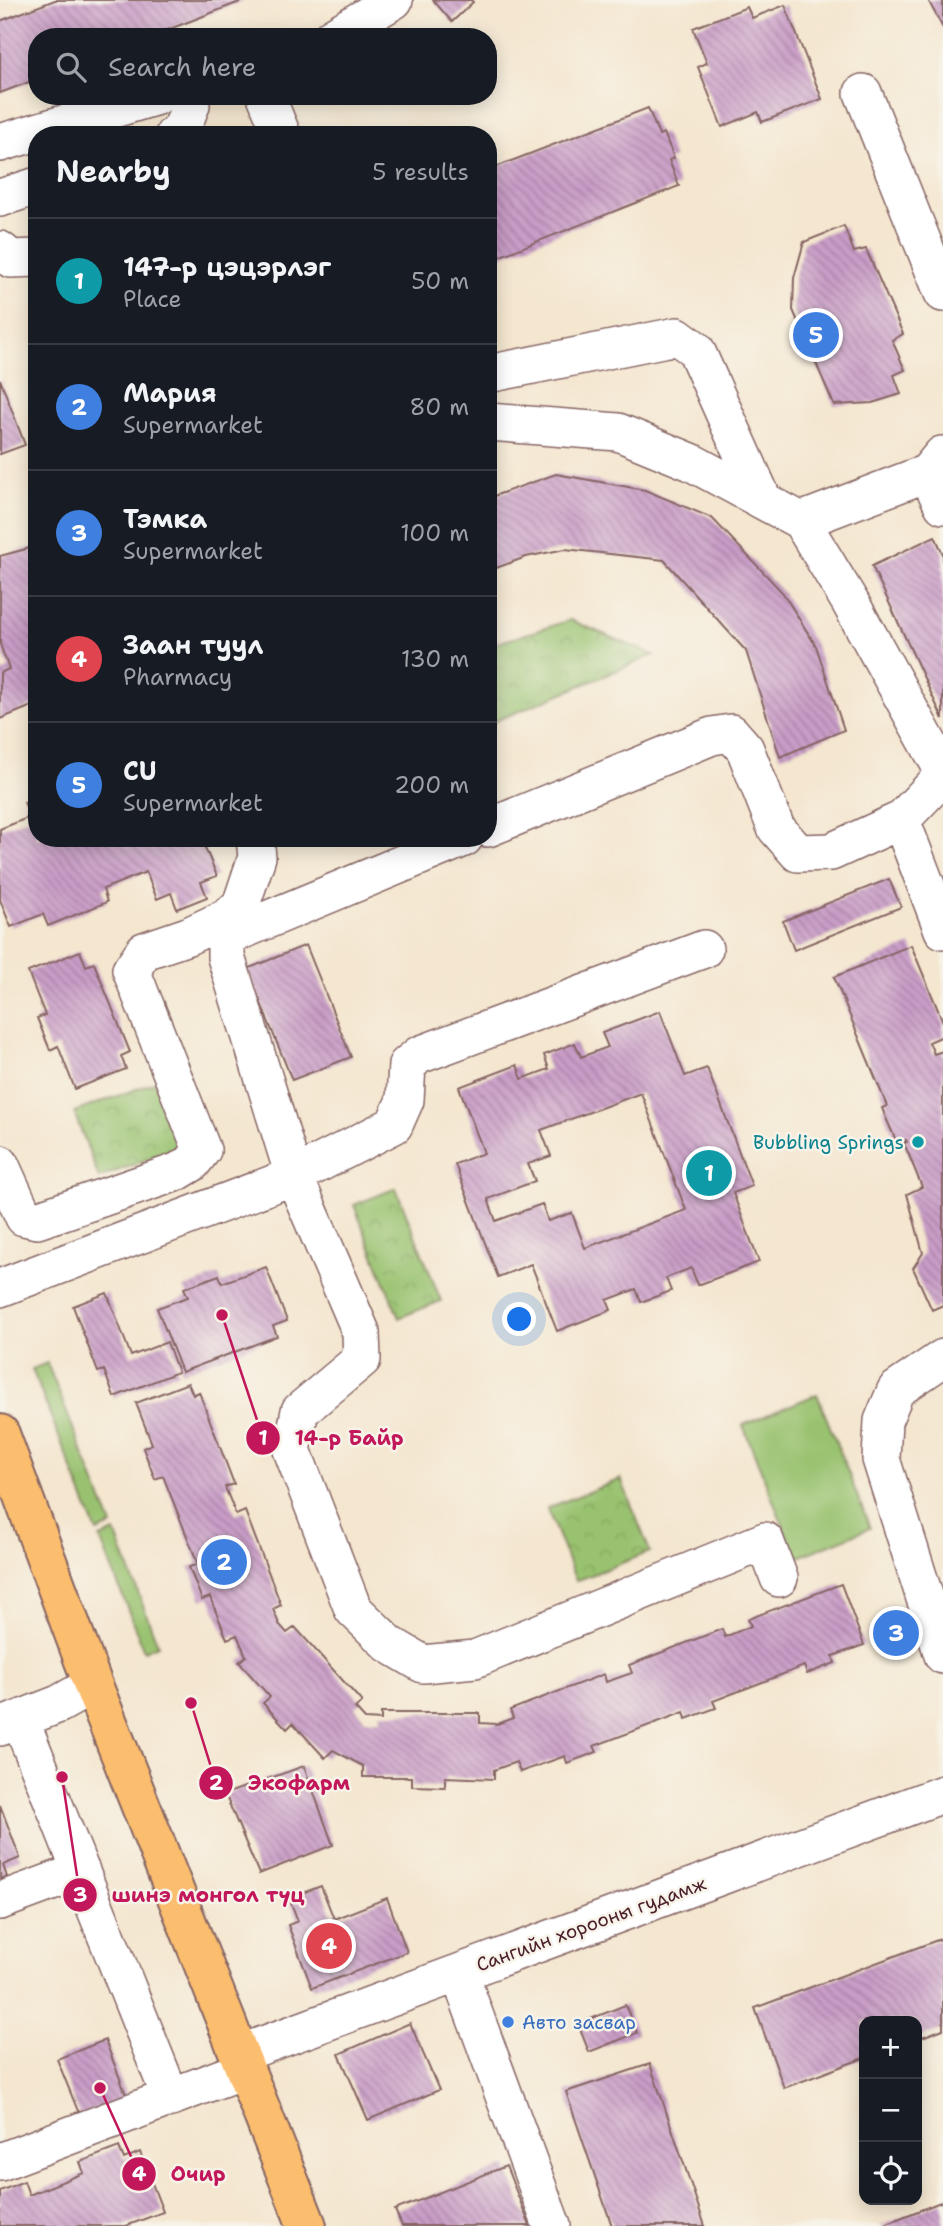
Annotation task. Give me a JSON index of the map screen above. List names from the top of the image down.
{
  "streets": {
    "street": ["Сангийн хорооны гудамж"]
  },
  "places": [
    "Bubbling Springs",
    "14-р Байр",
    "Экофарм",
    "шинэ монгол түц",
    "Авто засвар",
    "Очир"
  ],
  "page": {
    "search": "Search here",
    "heading": ["Nearby", "5 results"],
    "list": [
      {
        "mark": "1",
        "name": "147-р цэцэрлэг",
        "note": "Place",
        "value": "50 m"
      },
      {
        "mark": "2",
        "name": "Мария",
        "note": "Supermarket",
        "value": "80 m"
      },
      {
        "mark": "3",
        "name": "Тэмка",
        "note": "Supermarket",
        "value": "100 m"
      },
      {
        "mark": "4",
        "name": "Заан туул",
        "note": "Pharmacy",
        "value": "130 m"
      },
      {
        "mark": "5",
        "name": "CU",
        "note": "Supermarket",
        "value": "200 m"
      }
    ],
    "pins": [
      "5",
      "1",
      "2",
      "3",
      "4"
    ],
    "map_buttons": ["+", "−"]
  }
}
